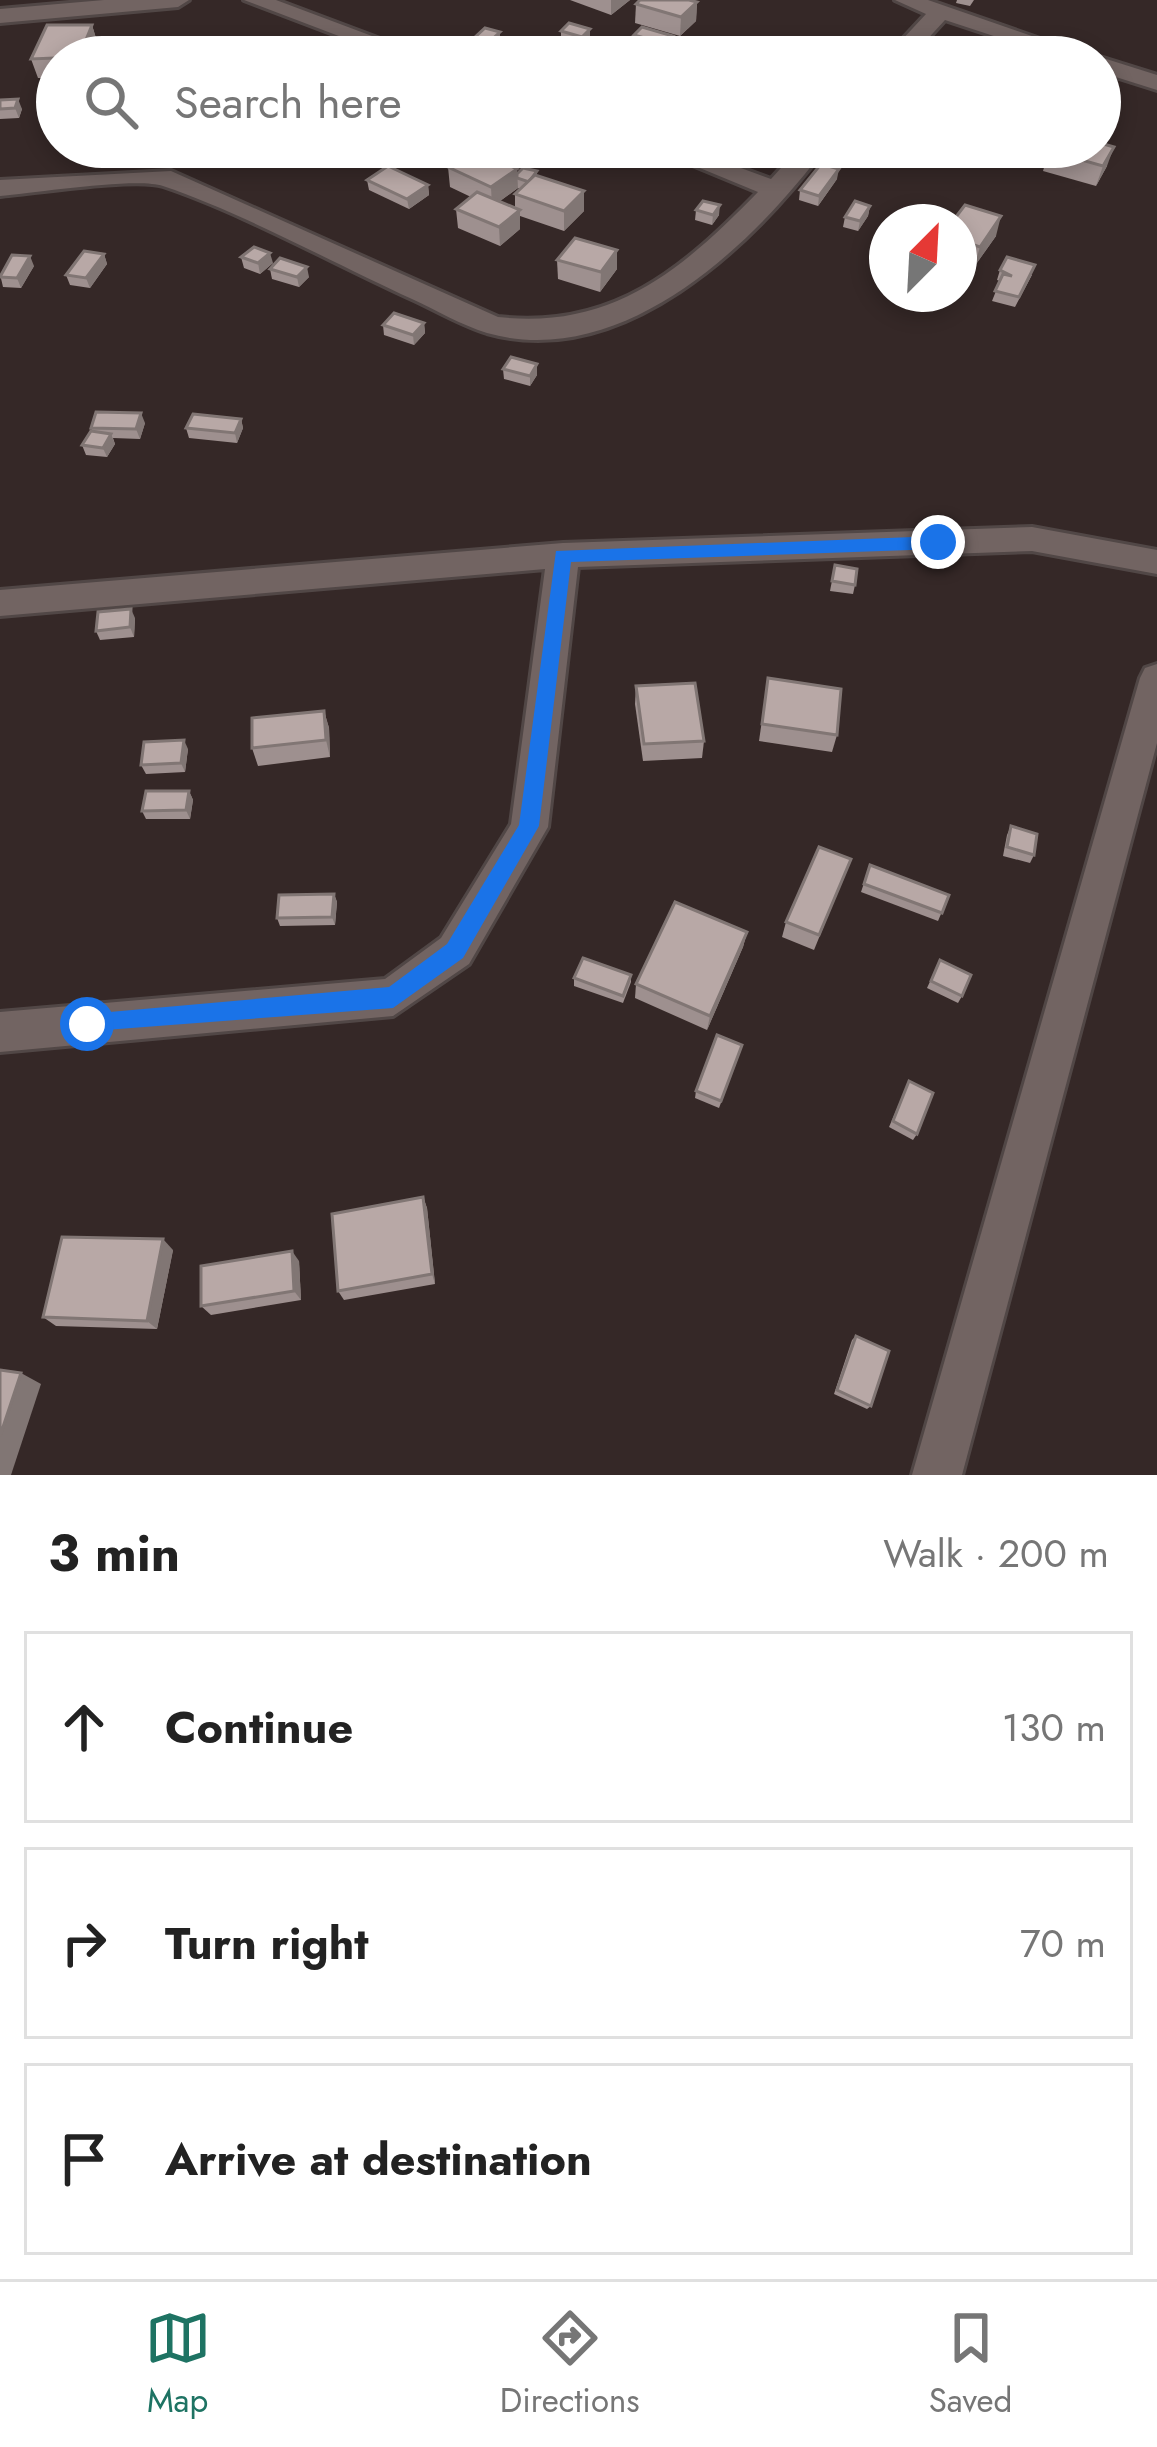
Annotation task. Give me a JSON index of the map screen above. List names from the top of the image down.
{
  "north": "top right",
  "page": {
    "search": "Search here",
    "heading": ["3 min", "Walk · 200 m"],
    "list": [
      ["Continue", "130 m"],
      ["Turn right", "70 m"],
      "Arrive at destination"
    ],
    "nav": ["Map", "Directions", "Saved"]
  }
}
